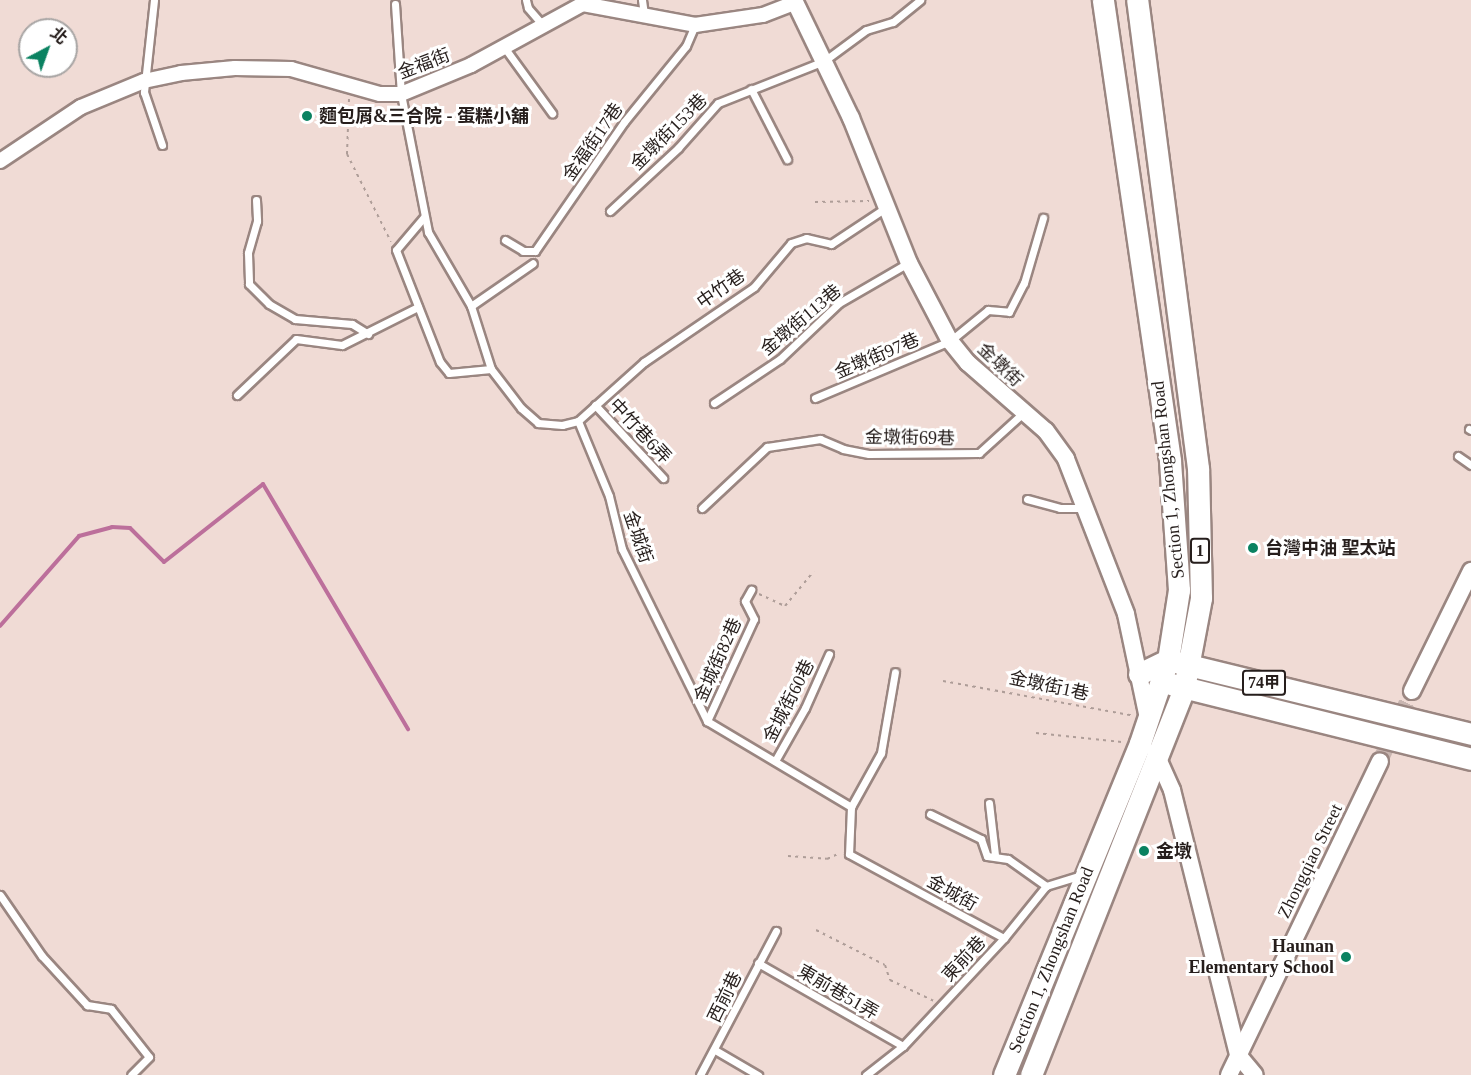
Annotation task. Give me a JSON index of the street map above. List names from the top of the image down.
{
  "streets": {
    "main road": ["Section 1, Zhongshan Road", "1", "74甲"],
    "street": ["金福街", "金墩街", "Zhongqiao Street"],
    "lane": [
      "金墩街153巷",
      "金福街17巷",
      "中竹巷",
      "金墩街113巷",
      "金墩街97巷",
      "中竹巷6弄",
      "金墩街69巷",
      "金城街",
      "金城街82巷",
      "金城街60巷",
      "東前巷",
      "東前巷51弄",
      "西前巷"
    ],
    "path": ["金墩街1巷"]
  },
  "crossings": [
    ["金福街", "金福街17巷"],
    ["金福街", "金墩街"],
    ["金墩街153巷", "金墩街"],
    ["中竹巷", "金墩街"],
    ["中竹巷", "中竹巷6弄"],
    ["中竹巷", "金城街"],
    ["金墩街113巷", "金墩街"],
    ["金墩街97巷", "金墩街"],
    ["金墩街", "金墩街69巷"],
    ["金墩街", "Section 1, Zhongshan Road"],
    ["金墩街", "74甲"],
    ["金墩街", "金墩街1巷"],
    ["金墩街", "Zhongqiao Street"],
    ["Section 1, Zhongshan Road", "74甲"],
    ["Section 1, Zhongshan Road", "金墩街1巷"],
    ["金城街", "金城街82巷"],
    ["金城街", "東前巷"],
    ["東前巷", "東前巷51弄"],
    ["東前巷51弄", "西前巷"]
  ],
  "places": [
    "麵包屑&三合院 - 蛋糕小舖",
    "台灣中油 聖太站",
    "金墩",
    "Haunan Elementary School"
  ],
  "north": "top right"
}
